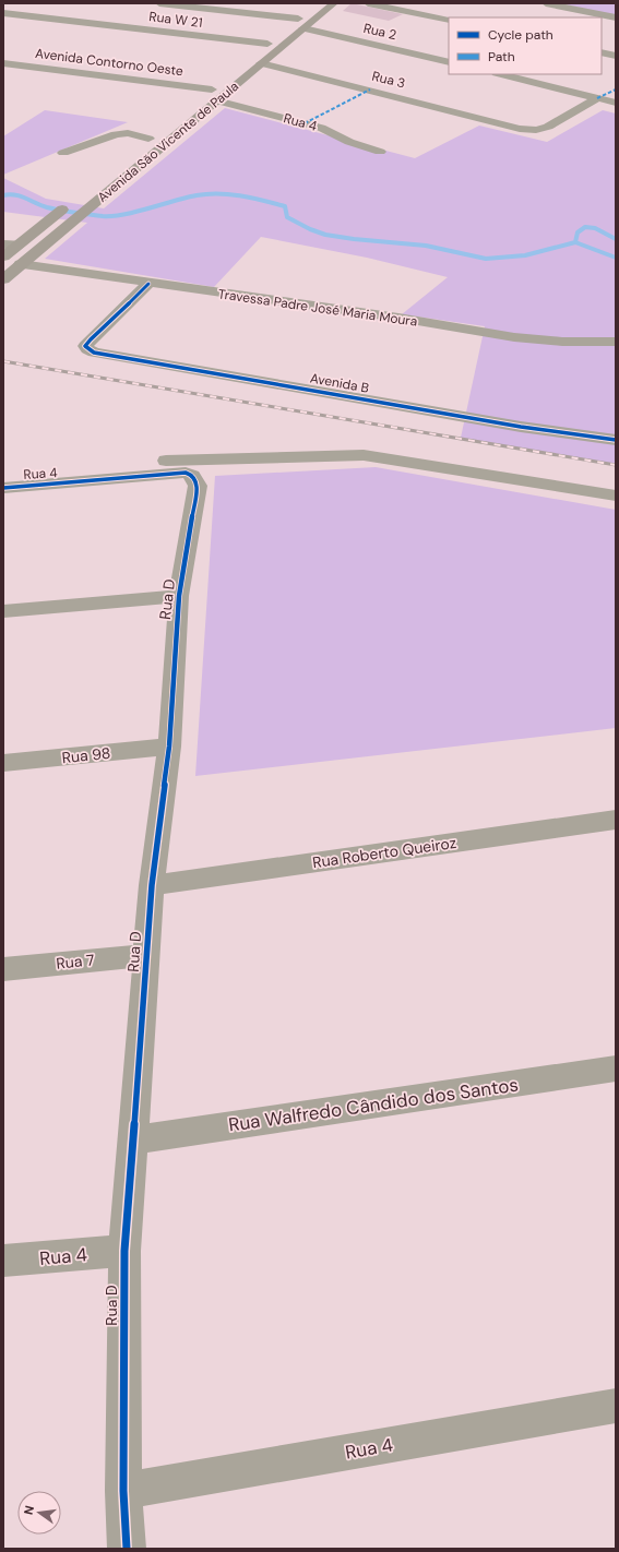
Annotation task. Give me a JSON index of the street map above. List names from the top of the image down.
{
  "streets": {
    "main road": ["Avenida São Vicente de Paula"],
    "street": [
      "Rua W 21",
      "Rua 2",
      "Avenida Contorno Oeste",
      "Rua 3",
      "Rua 4",
      "Travessa Padre José Maria Moura",
      "Avenida B",
      "Rua D",
      "Rua 98",
      "Rua Roberto Queiroz",
      "Rua 7",
      "Rua Walfredo Cândido dos Santos"
    ]
  },
  "crossings": [
    ["Rua W 21", "Avenida São Vicente de Paula"],
    ["Rua 2", "Avenida São Vicente de Paula"],
    ["Avenida Contorno Oeste", "Avenida São Vicente de Paula"],
    ["Rua 3", "Avenida São Vicente de Paula"],
    ["Rua 4", "Avenida São Vicente de Paula"],
    ["Rua 4", "Rua D"],
    ["Avenida São Vicente de Paula", "Travessa Padre José Maria Moura"],
    ["Travessa Padre José Maria Moura", "Avenida B"],
    ["Rua D", "Rua 98"],
    ["Rua D", "Rua Roberto Queiroz"],
    ["Rua D", "Rua 7"],
    ["Rua D", "Rua Walfredo Cândido dos Santos"]
  ],
  "legend": ["Cycle path", "Path"],
  "north": "left"
}
